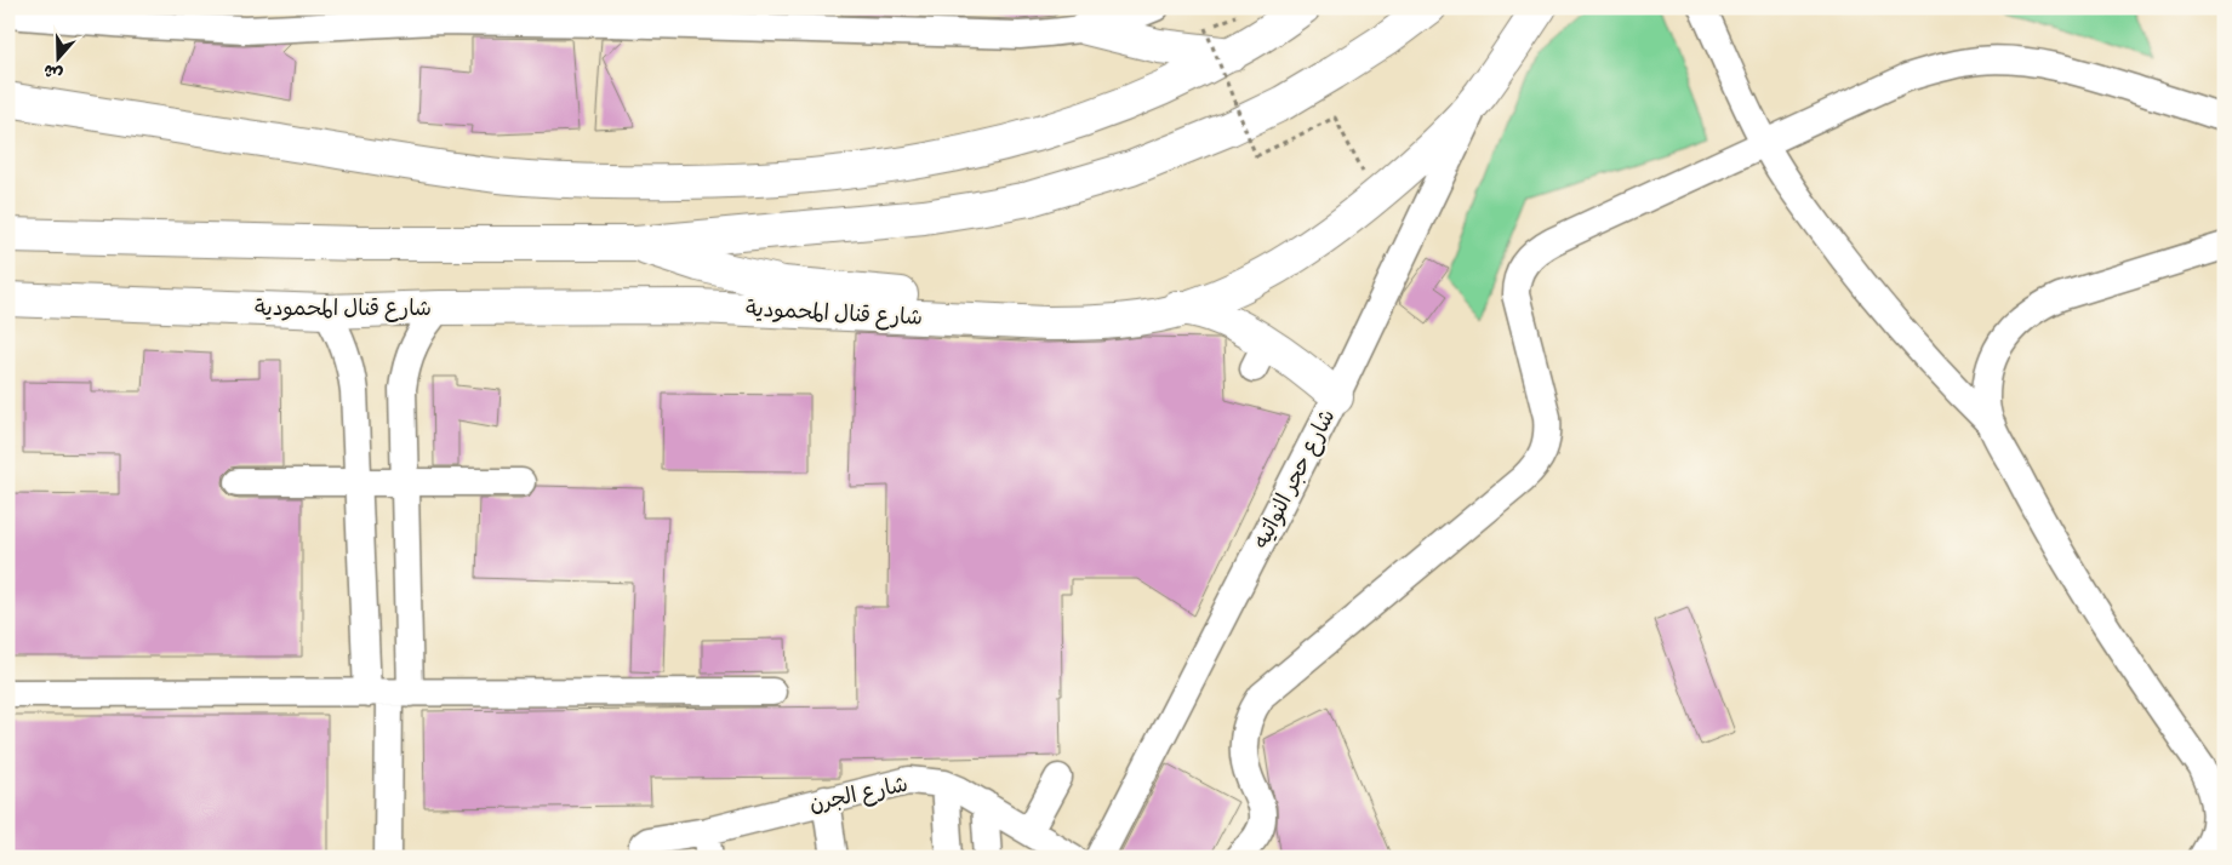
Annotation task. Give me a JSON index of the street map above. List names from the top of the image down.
{
  "streets": {
    "main road": ["شارع قنال المحمودية"],
    "street": ["شارع حجر النواتيه", "شارع الجرن"]
  },
  "crossings": [
    ["شارع قنال المحمودية", "شارع حجر النواتيه"]
  ],
  "north": "bottom"
}
